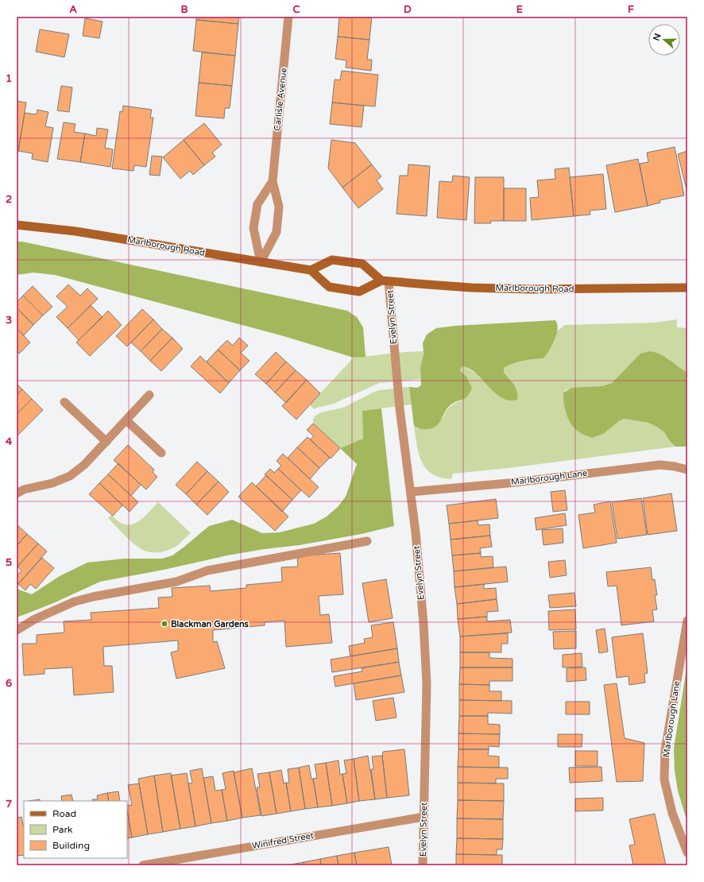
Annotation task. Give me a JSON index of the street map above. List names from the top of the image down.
{
  "streets": {
    "main road": ["Marlborough Road"],
    "street": [
      "Carlisle Avenue",
      "Evelyn Street",
      "Marlborough Lane",
      "Winifred Street"
    ]
  },
  "crossings": [
    ["Carlisle Avenue", "Marlborough Road"],
    ["Marlborough Road", "Evelyn Street"],
    ["Evelyn Street", "Marlborough Lane"],
    ["Evelyn Street", "Winifred Street"]
  ],
  "places": ["Blackman Gardens"],
  "legend": ["Road", "Park", "Building"],
  "north": "left",
  "grid": {
    "columns": [
      "A",
      "B",
      "C",
      "D",
      "E",
      "F"
    ],
    "rows": [
      "1",
      "2",
      "3",
      "4",
      "5",
      "6",
      "7"
    ]
  }
}
